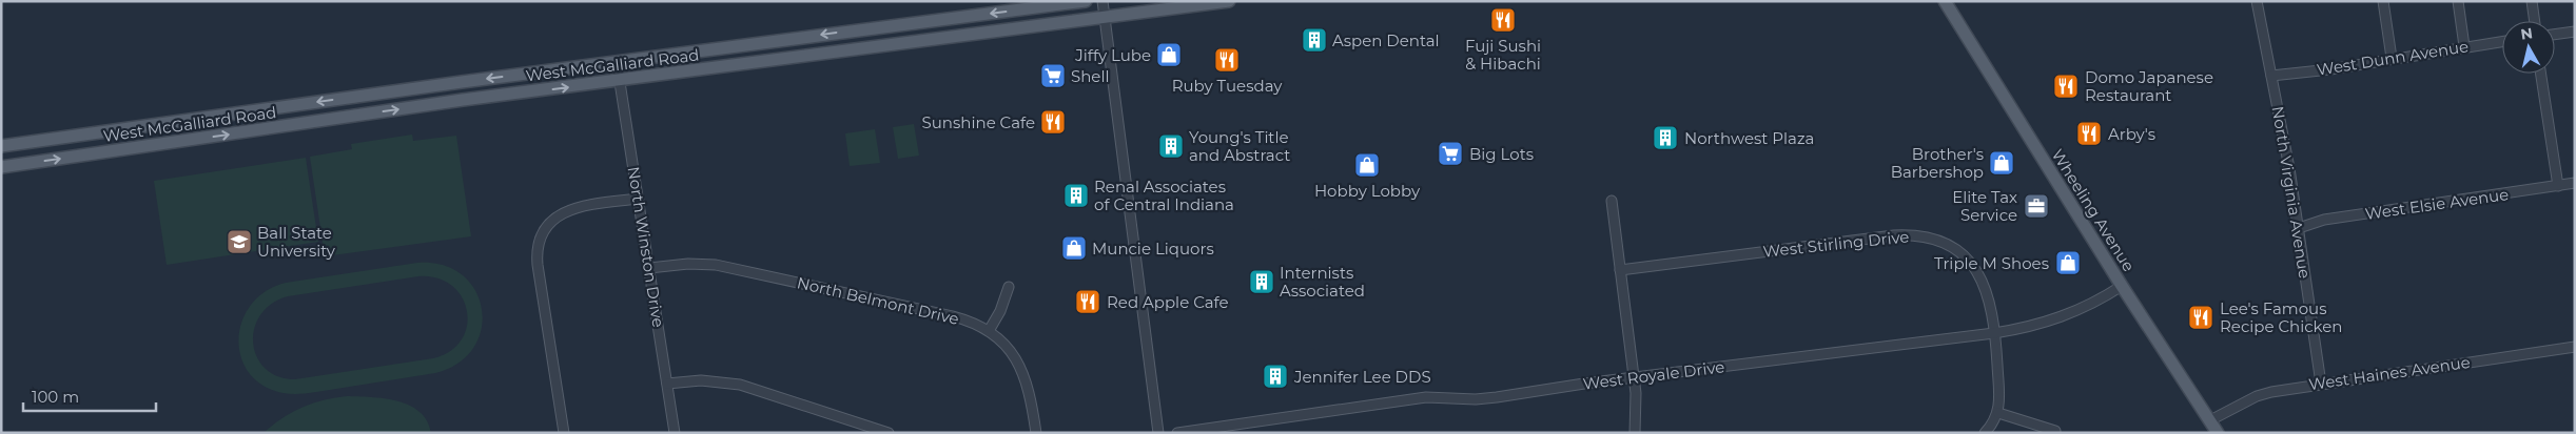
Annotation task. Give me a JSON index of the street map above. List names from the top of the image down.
{
  "streets": {
    "main road": ["West McGalliard Road", "Wheeling Avenue"],
    "street": [
      "West Dunn Avenue",
      "North Virginia Avenue",
      "West Elsie Avenue",
      "West Stirling Drive",
      "North Winston Drive",
      "North Belmont Drive",
      "West Haines Avenue",
      "West Royale Drive"
    ]
  },
  "crossings": [
    ["West Dunn Avenue", "North Virginia Avenue"],
    ["West McGalliard Road", "North Winston Drive"],
    ["North Virginia Avenue", "West Elsie Avenue"],
    ["North Virginia Avenue", "West Haines Avenue"],
    ["Wheeling Avenue", "West Haines Avenue"],
    ["Wheeling Avenue", "West Royale Drive"],
    ["West Stirling Drive", "West Royale Drive"],
    ["North Winston Drive", "North Belmont Drive"]
  ],
  "places": {
    "restaurant": [
      "Fuji Sushi & Hibachi",
      "Ruby Tuesday",
      "Domo Japanese Restaurant",
      "Sunshine Cafe",
      "Arby's",
      "Red Apple Cafe",
      "Lee's Famous Recipe Chicken"
    ],
    "building": [
      "Aspen Dental",
      "Northwest Plaza",
      "Young's Title and Abstract",
      "Renal Associates of Central Indiana",
      "Internists Associated",
      "Jennifer Lee DDS"
    ],
    "shop": [
      "Jiffy Lube",
      "Brother's Barbershop",
      "Hobby Lobby",
      "Muncie Liquors",
      "Triple M Shoes"
    ],
    "supermarket": ["Shell", "Big Lots"],
    "office": ["Elite Tax Service"],
    "school or university": ["Ball State University"]
  },
  "scale_bar": "100 m",
  "north": "top"
}
